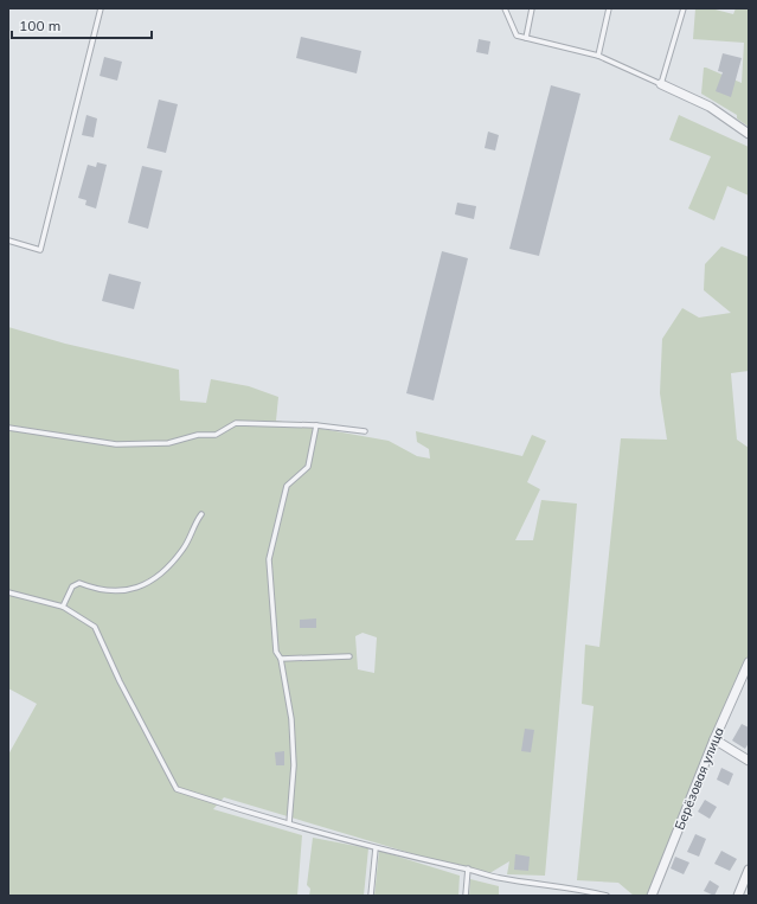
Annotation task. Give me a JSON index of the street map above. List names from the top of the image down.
{
  "streets": {
    "street": ["Берёзовая улица"]
  },
  "scale_bar": "100 m"
}
